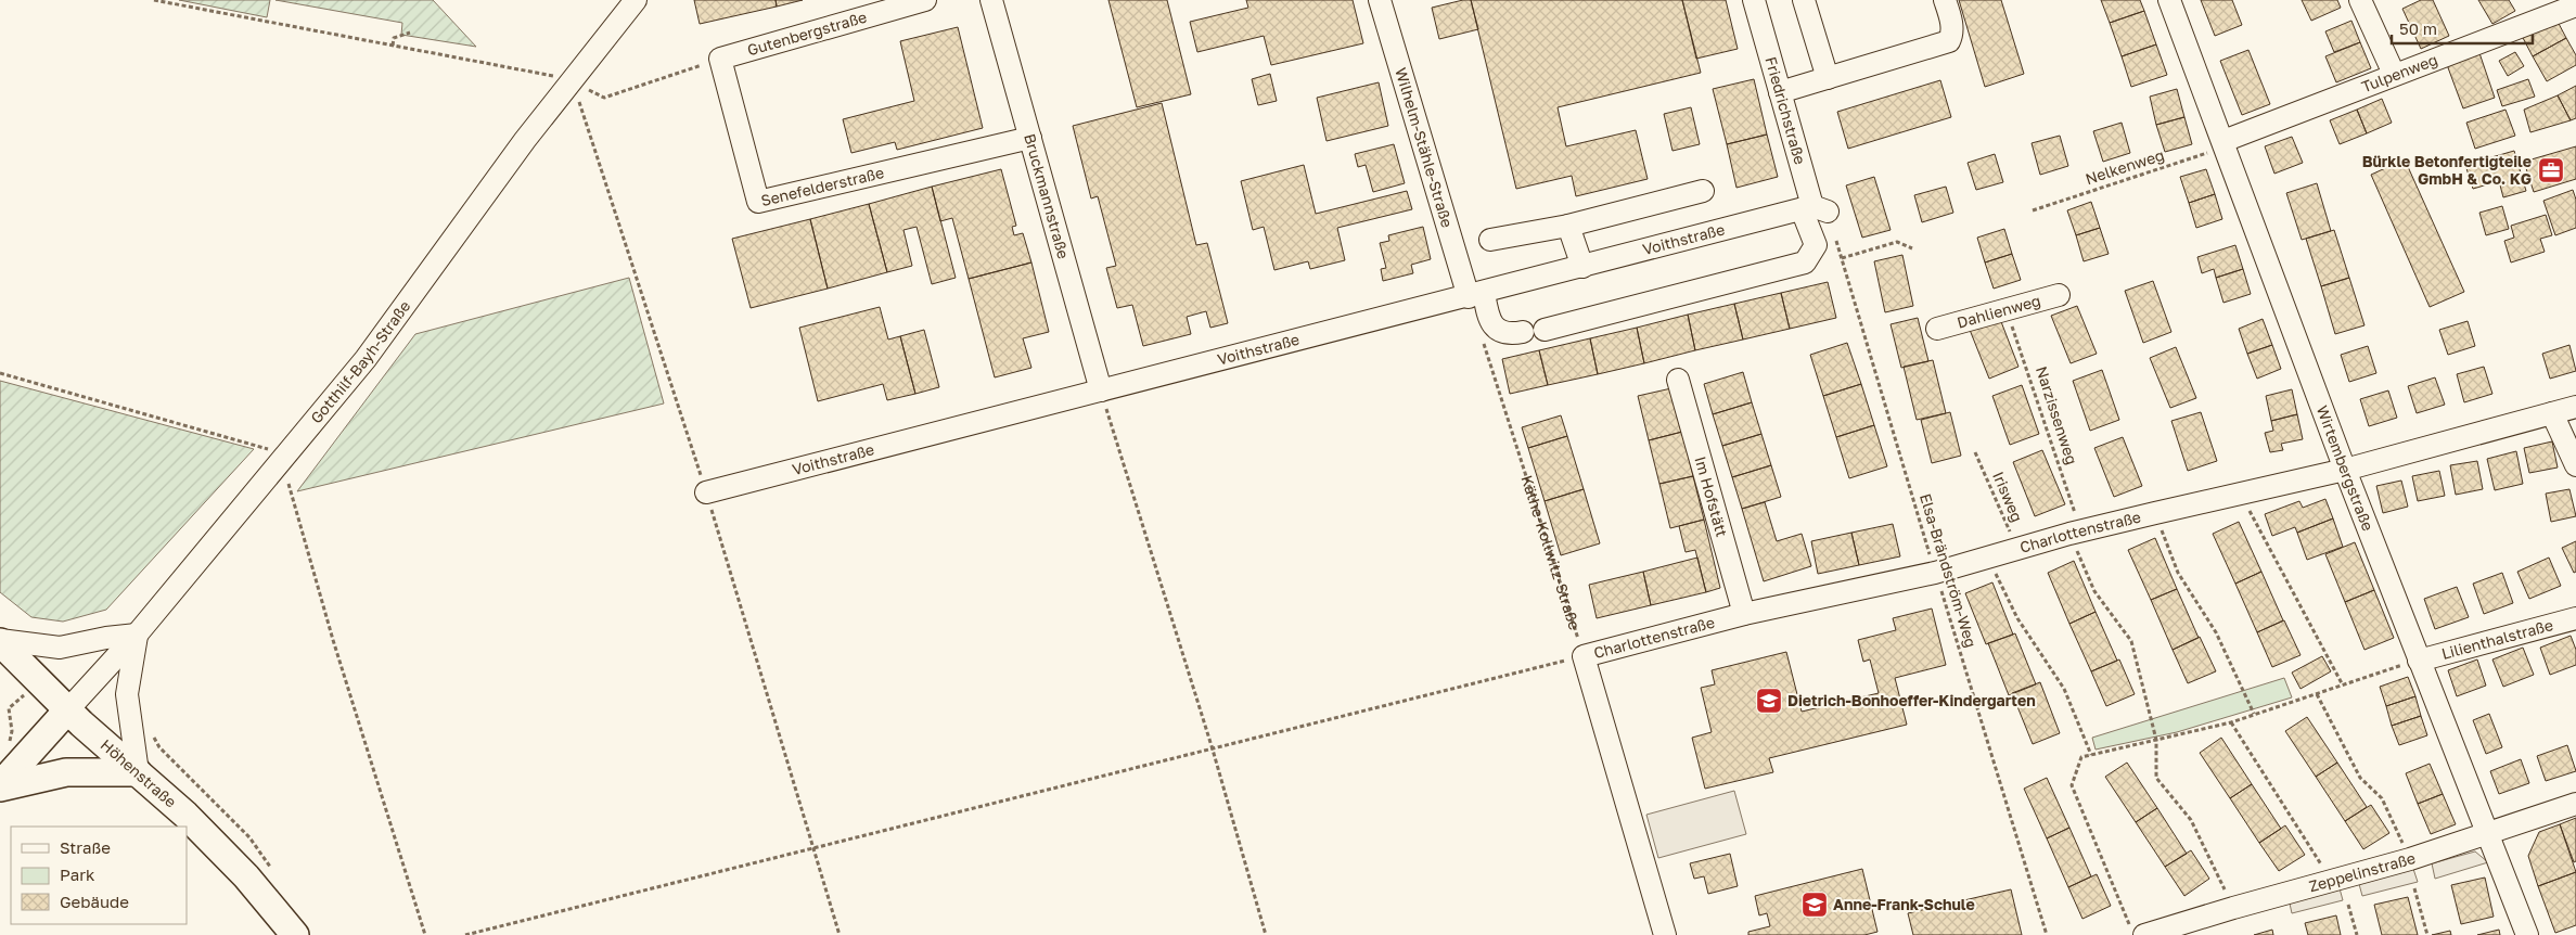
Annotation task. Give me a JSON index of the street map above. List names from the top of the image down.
{
  "streets": {
    "main road": ["Höhenstraße"],
    "street": [
      "Gutenbergstraße",
      "Tulpenweg",
      "Friedrichstraße",
      "Wilhelm-Stähle-Straße",
      "Senefelderstraße",
      "Bruckmannstraße",
      "Voithstraße",
      "Dahlienweg",
      "Gotthilf-Bayh-Straße",
      "Wirtembergstraße",
      "Im Hofstätt",
      "Charlottenstraße",
      "Lilienthalstraße",
      "Zeppelinstraße"
    ],
    "path": [
      "Nelkenweg",
      "Narzissenweg",
      "Irisweg",
      "Käthe-Kollwitz-Straße",
      "Elsa-Brändström-Weg"
    ]
  },
  "crossings": [
    ["Gutenbergstraße", "Senefelderstraße"],
    ["Tulpenweg", "Nelkenweg"],
    ["Tulpenweg", "Wirtembergstraße"],
    ["Friedrichstraße", "Voithstraße"],
    ["Friedrichstraße", "Elsa-Brändström-Weg"],
    ["Wilhelm-Stähle-Straße", "Voithstraße"],
    ["Nelkenweg", "Wirtembergstraße"],
    ["Senefelderstraße", "Bruckmannstraße"],
    ["Bruckmannstraße", "Voithstraße"],
    ["Voithstraße", "Elsa-Brändström-Weg"],
    ["Dahlienweg", "Narzissenweg"],
    ["Gotthilf-Bayh-Straße", "Höhenstraße"],
    ["Narzissenweg", "Charlottenstraße"],
    ["Narzissenweg", "Zeppelinstraße"],
    ["Wirtembergstraße", "Charlottenstraße"],
    ["Wirtembergstraße", "Lilienthalstraße"],
    ["Wirtembergstraße", "Zeppelinstraße"],
    ["Im Hofstätt", "Charlottenstraße"],
    ["Irisweg", "Charlottenstraße"],
    ["Charlottenstraße", "Käthe-Kollwitz-Straße"],
    ["Charlottenstraße", "Elsa-Brändström-Weg"]
  ],
  "places": {
    "office": ["Bürkle Betonfertigteile GmbH & Co. KG"],
    "school or university": ["Dietrich-Bonhoeffer-Kindergarten", "Anne-Frank-Schule"]
  },
  "legend": ["Straße", "Park", "Gebäude"],
  "scale_bar": "50 m"
}
